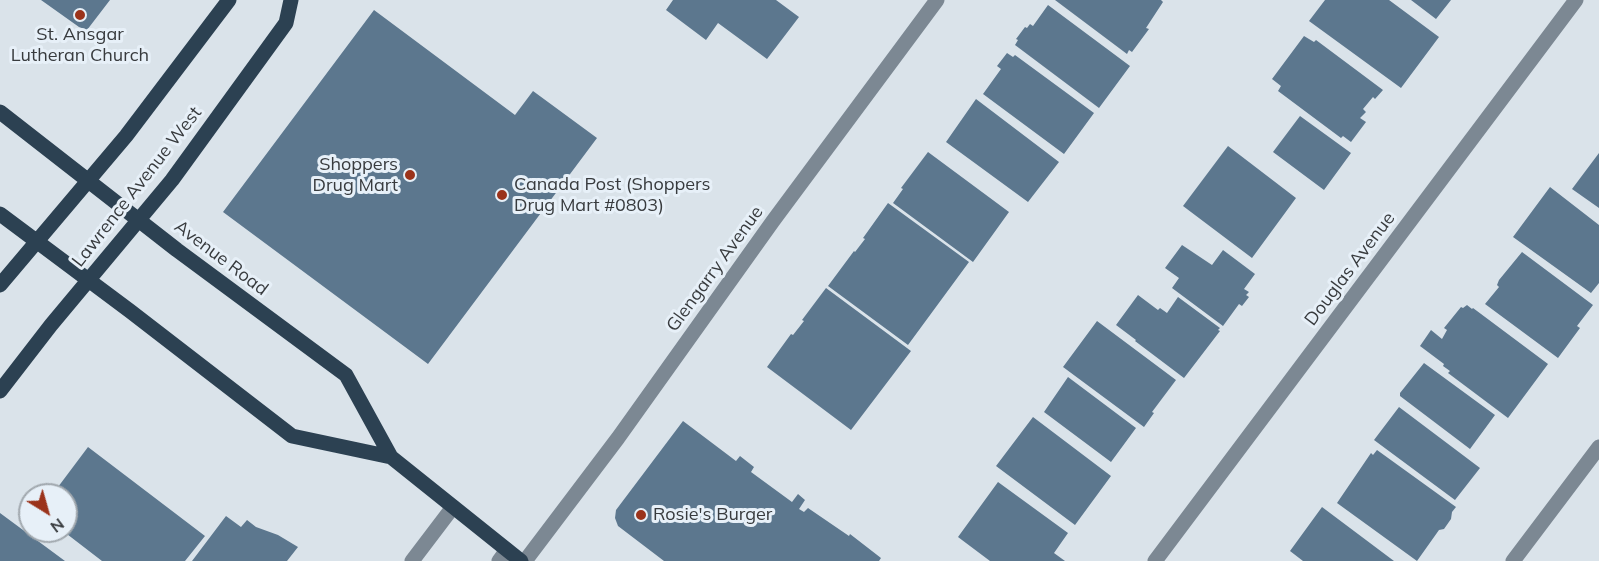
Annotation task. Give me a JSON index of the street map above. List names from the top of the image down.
{
  "streets": {
    "main road": ["Lawrence Avenue West", "Avenue Road"],
    "street": ["Glengarry Avenue", "Douglas Avenue"]
  },
  "crossings": [
    ["Lawrence Avenue West", "Avenue Road"],
    ["Avenue Road", "Glengarry Avenue"]
  ],
  "places": [
    "St. Ansgar Lutheran Church",
    "Shoppers Drug Mart",
    "Canada Post (Shoppers Drug Mart #0803)",
    "Rosie's Burger"
  ],
  "north": "bottom right"
}
